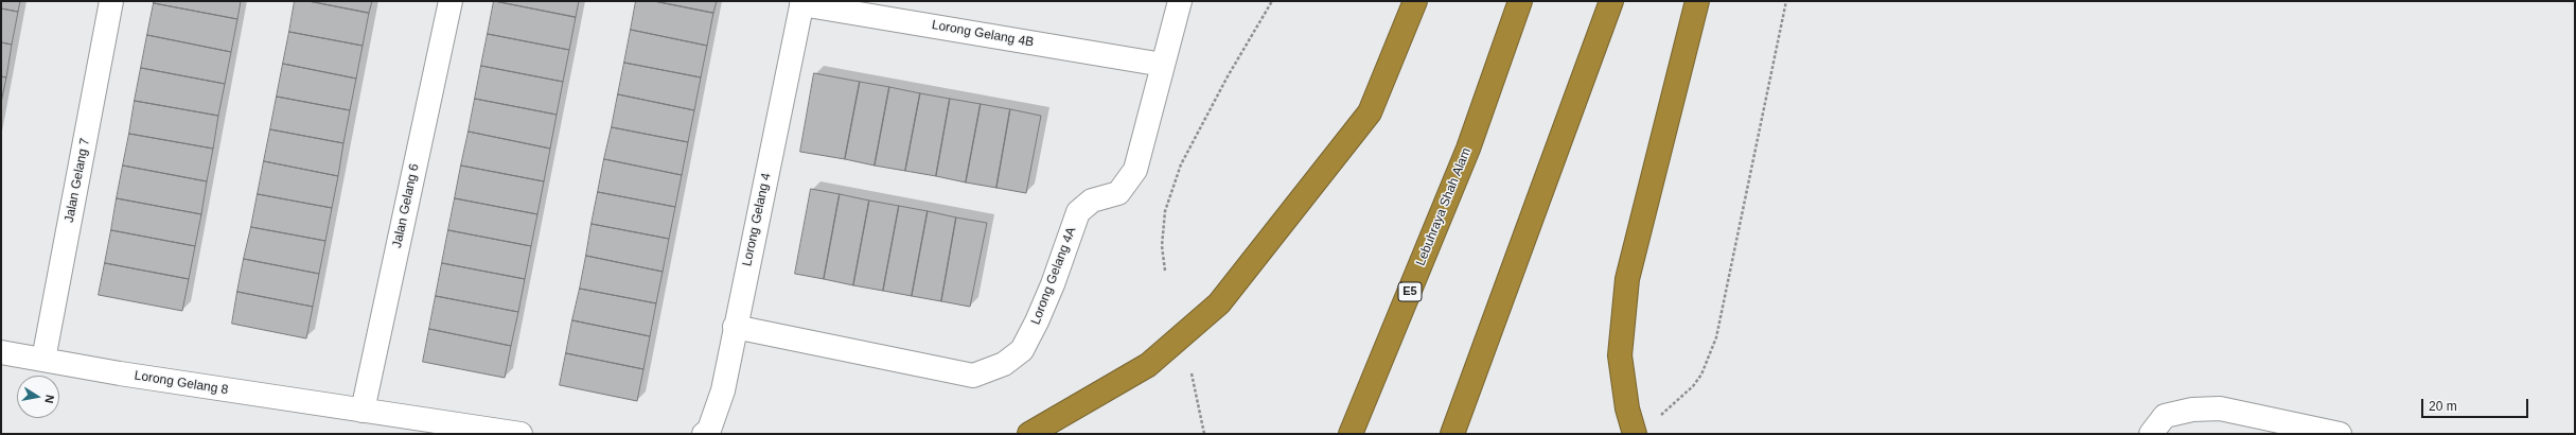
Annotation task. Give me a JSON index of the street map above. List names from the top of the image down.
{
  "streets": {
    "highway": ["Lebuhraya Shah Alam", "E5"],
    "street": [
      "Lorong Gelang 4B",
      "Jalan Gelang 7",
      "Jalan Gelang 6",
      "Lorong Gelang 4",
      "Lorong Gelang 4A",
      "Lorong Gelang 8"
    ]
  },
  "crossings": [
    ["Lorong Gelang 4B", "Lorong Gelang 4"],
    ["Lorong Gelang 4B", "Lorong Gelang 4A"],
    ["Jalan Gelang 7", "Lorong Gelang 8"],
    ["Jalan Gelang 6", "Lorong Gelang 8"],
    ["Lorong Gelang 4", "Lorong Gelang 4A"]
  ],
  "scale_bar": "20 m",
  "north": "right"
}
